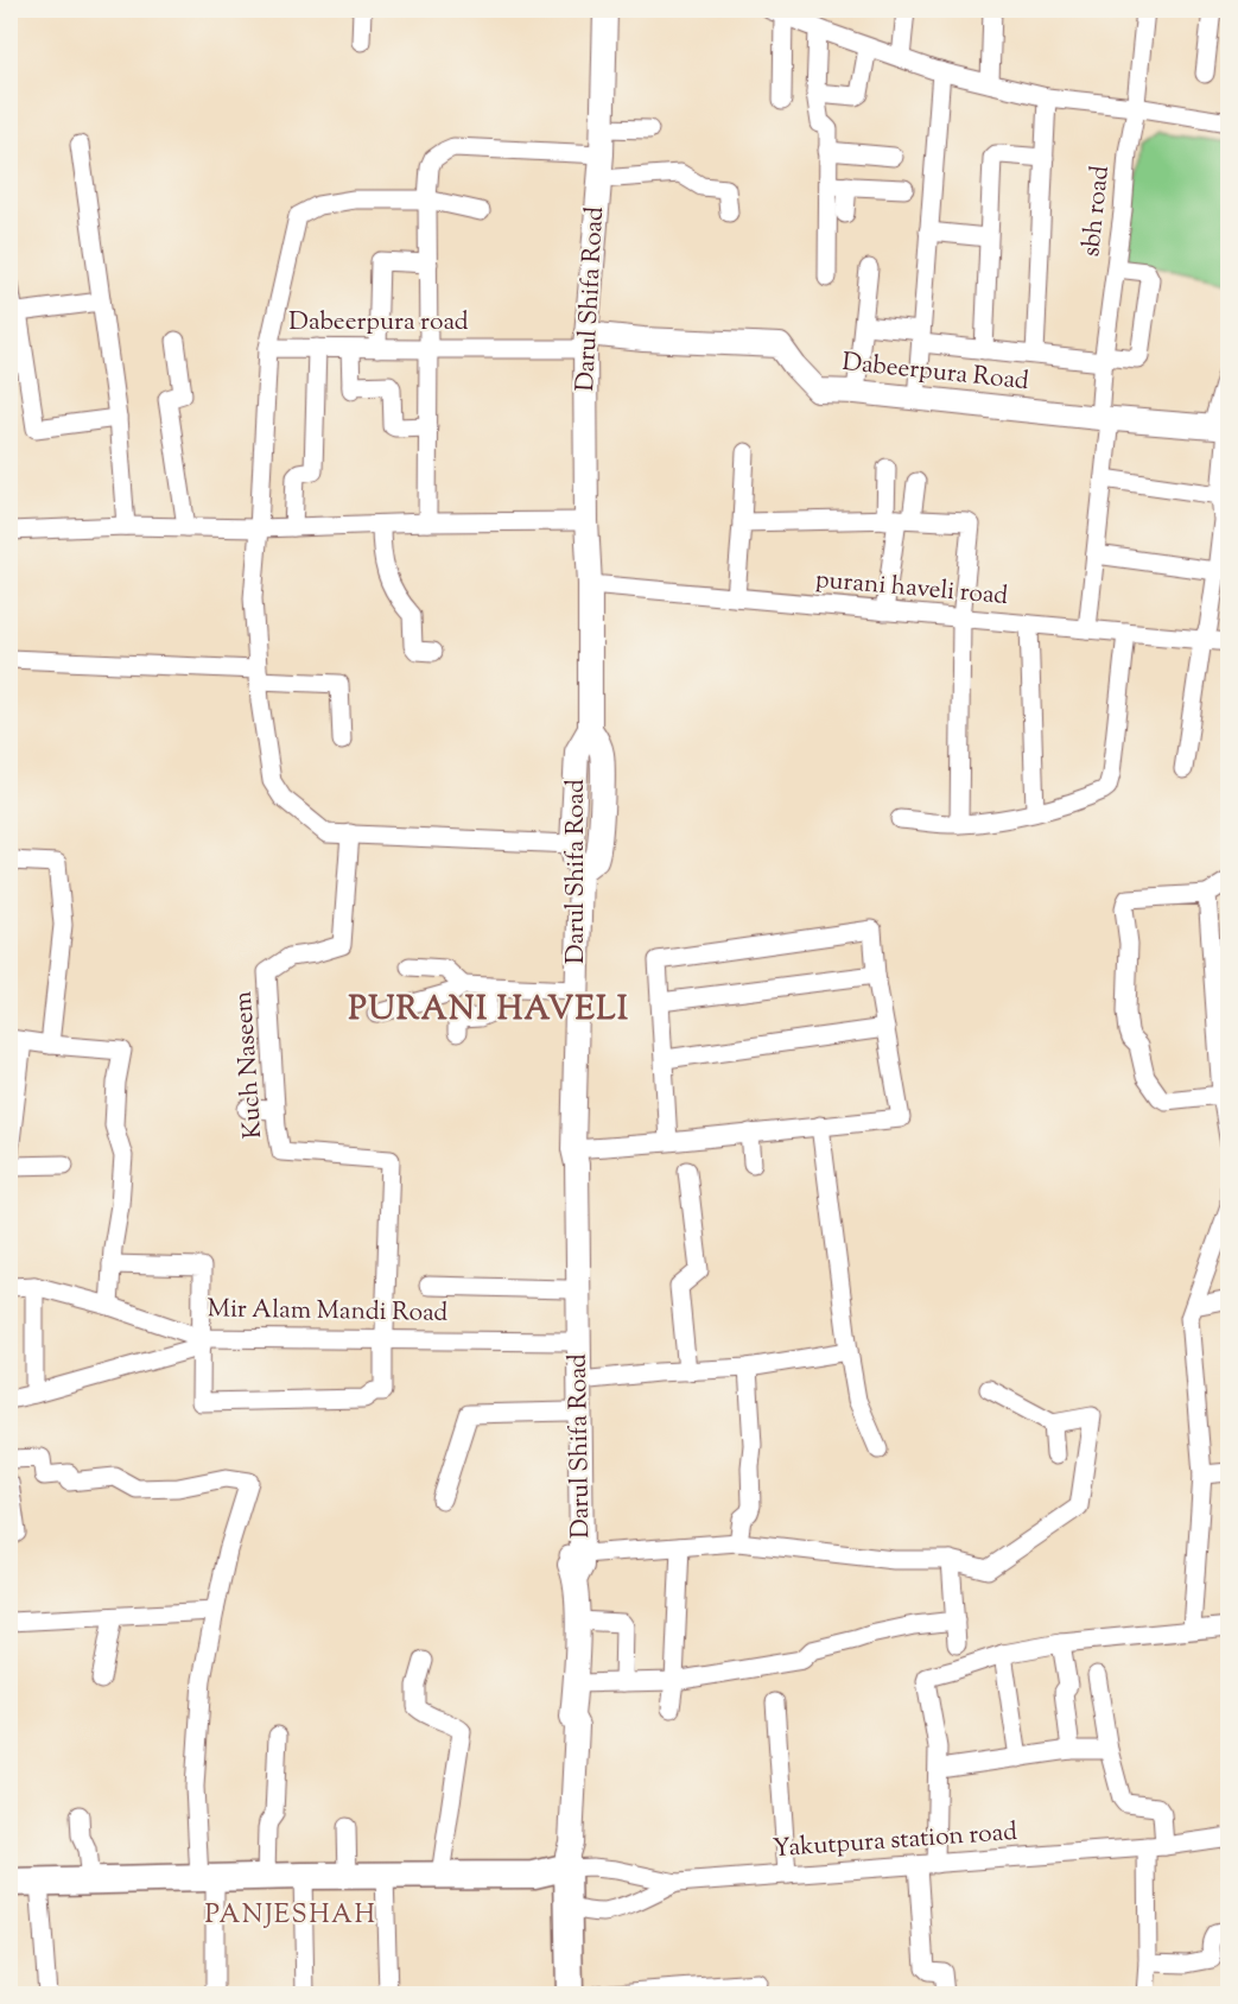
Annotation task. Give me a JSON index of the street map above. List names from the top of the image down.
{
  "streets": {
    "main road": ["Darul Shifa Road", "Dabeerpura Road"],
    "street": [
      "sbh road",
      "Dabeerpura road",
      "purani haveli road",
      "Kuch Naseem",
      "Mir Alam Mandi Road",
      "Yakutpura station road"
    ]
  },
  "crossings": [
    ["sbh road", "Dabeerpura Road"],
    ["sbh road", "purani haveli road"],
    ["Darul Shifa Road", "Dabeerpura road"],
    ["Darul Shifa Road", "Dabeerpura Road"],
    ["Darul Shifa Road", "purani haveli road"],
    ["Dabeerpura road", "Dabeerpura Road"],
    ["Dabeerpura road", "Kuch Naseem"],
    ["Kuch Naseem", "Mir Alam Mandi Road"]
  ],
  "districts": ["PURANI HAVELI", "PANJESHAH"]
}
